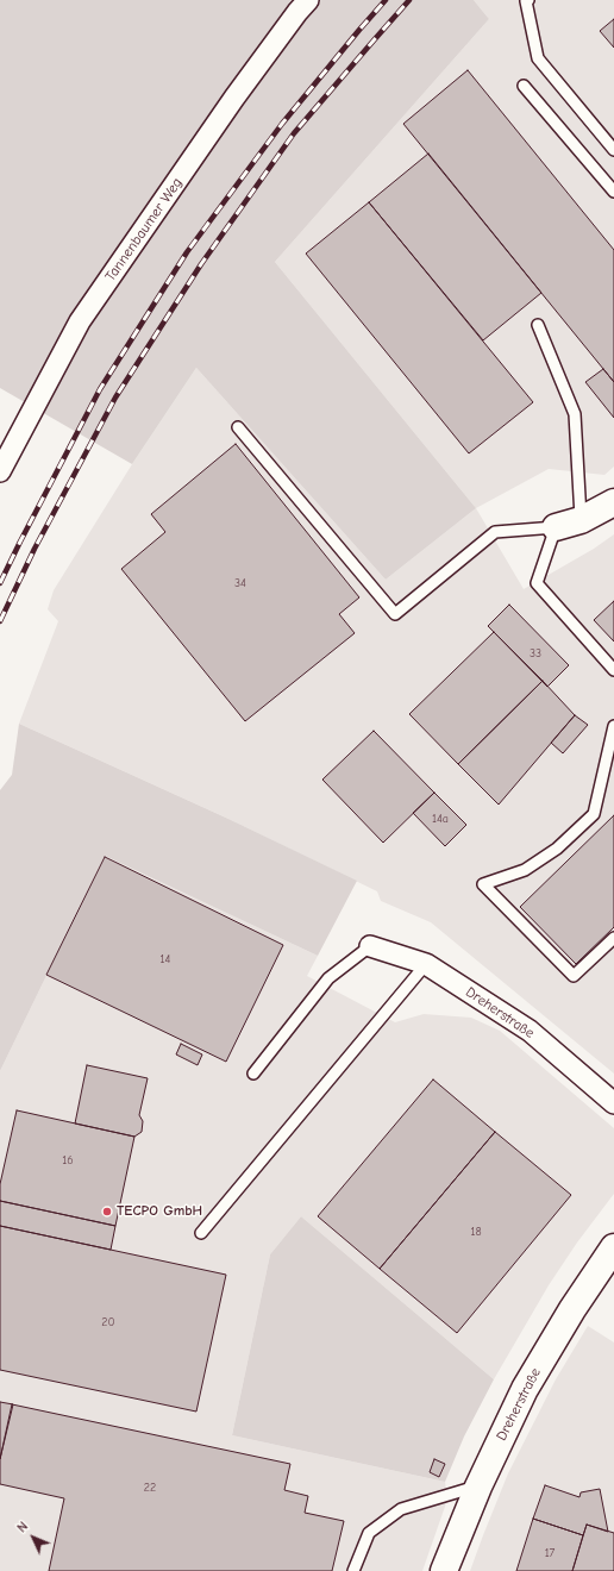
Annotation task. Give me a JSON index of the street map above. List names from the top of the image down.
{
  "streets": {
    "main road": ["Dreherstraße"],
    "street": ["Tannenbaumer Weg"]
  },
  "places": ["TECPO GmbH"],
  "house_numbers": [
    "34",
    "33",
    "14a",
    "14",
    "16",
    "18",
    "20",
    "22",
    "17"
  ],
  "north": "top left"
}
